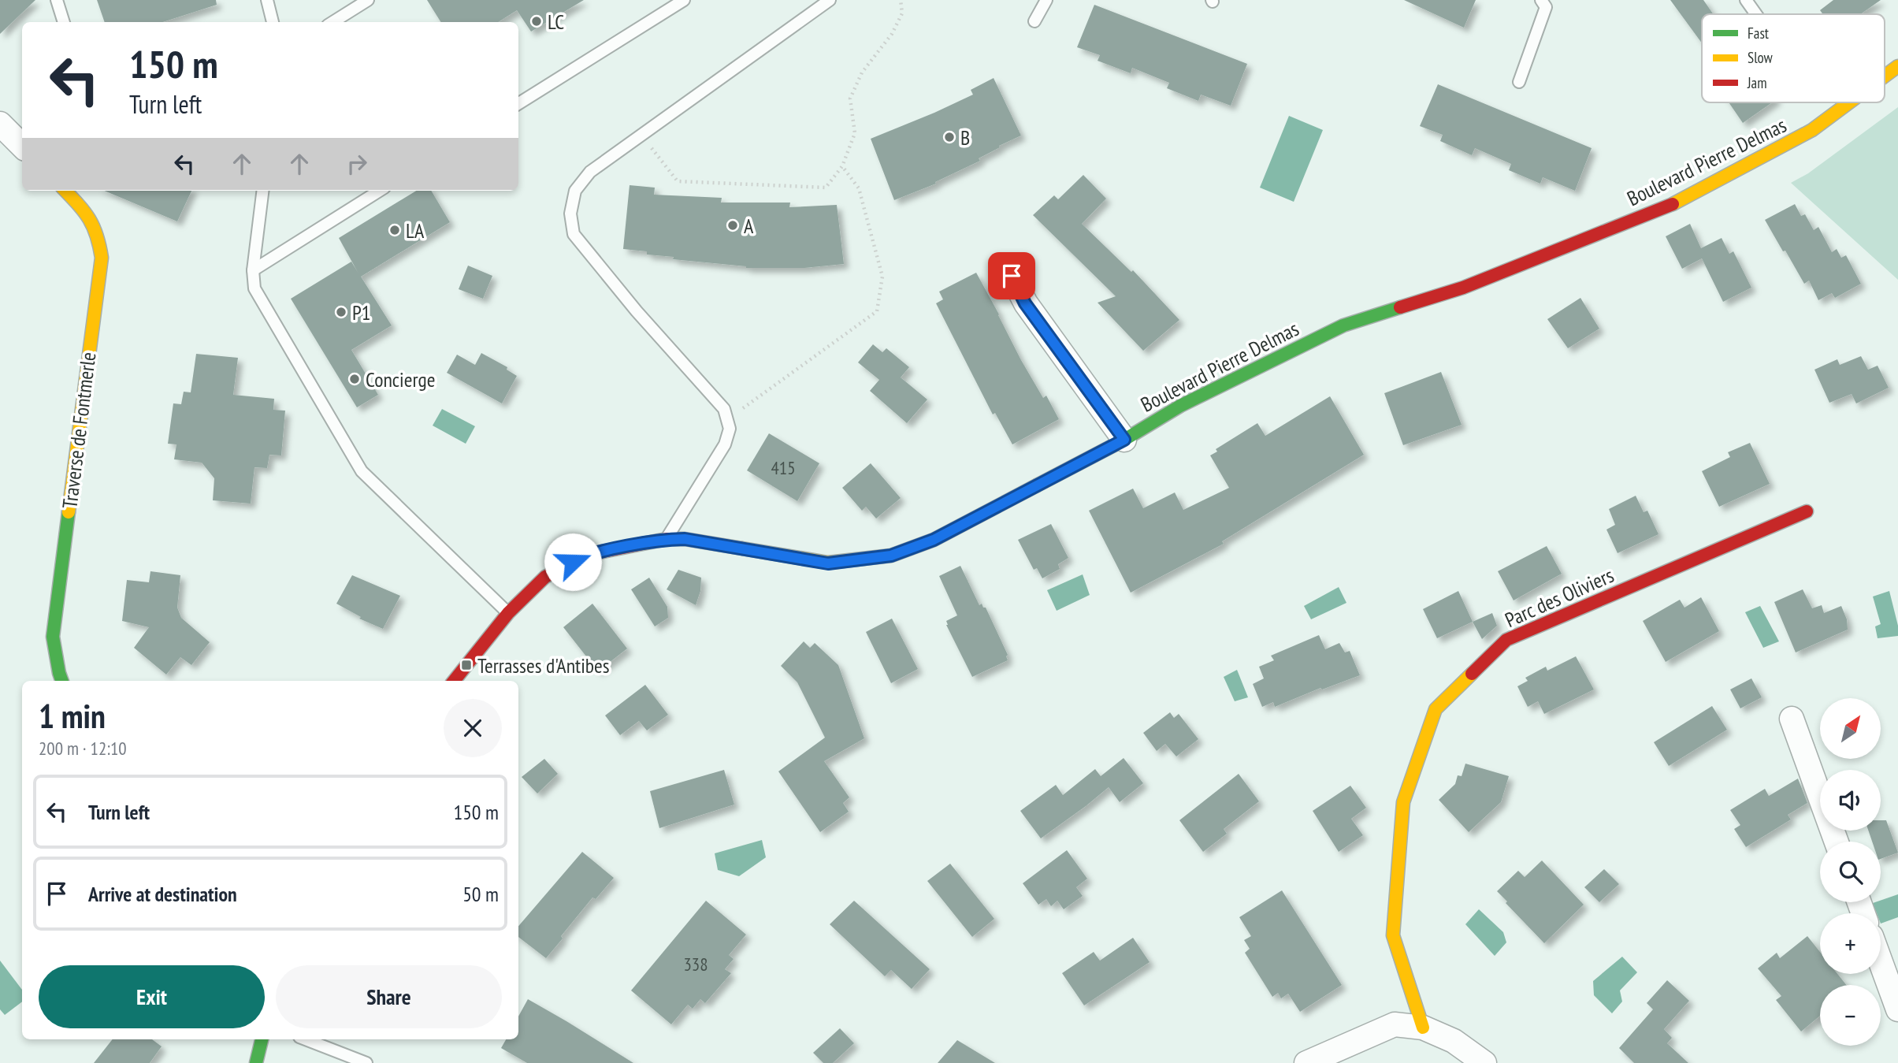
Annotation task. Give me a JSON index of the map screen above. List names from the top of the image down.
{
  "streets": {
    "street": ["Boulevard Pierre Delmas", "Traverse de Fontmerle", "Parc des Oliviers"]
  },
  "places": {
    "other": [
      "LC",
      "B",
      "A",
      "LA",
      "P1",
      "Concierge"
    ],
    "transit": ["Terrasses d'Antibes"]
  },
  "house_numbers": ["415", "338"],
  "legend": ["Fast", "Slow", "Jam"],
  "north": "top right",
  "page": {
    "turn": ["150 m", "Turn left"],
    "heading": ["1 min", "200 m · 12:10"],
    "map_buttons": ["+", "−"],
    "list": [
      {
        "name": "Turn left",
        "value": "150 m"
      },
      {
        "name": "Arrive at destination",
        "value": "50 m"
      }
    ],
    "buttons": ["Exit", "Share"]
  }
}
